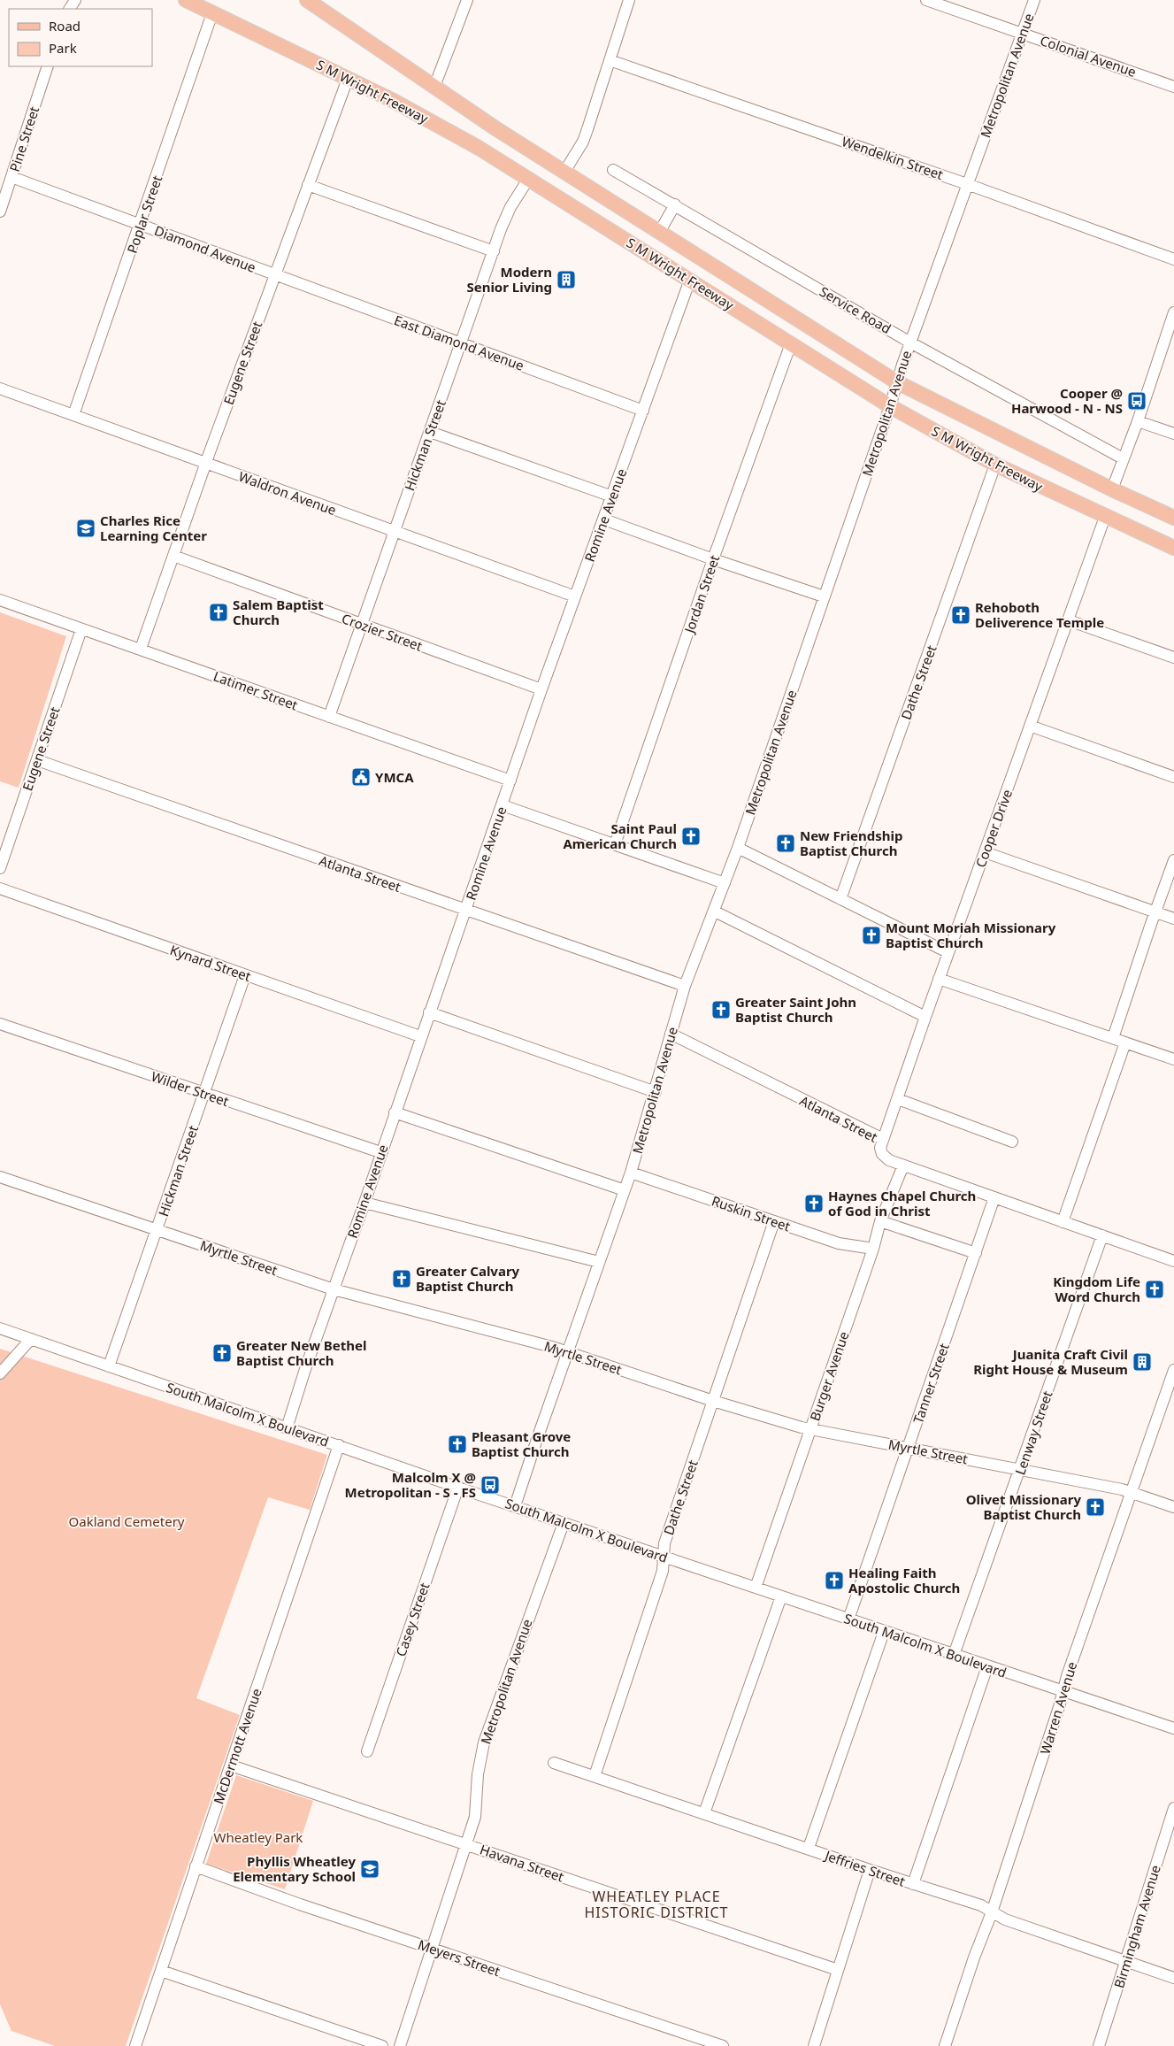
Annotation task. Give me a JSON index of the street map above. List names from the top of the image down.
{
  "streets": {
    "main road": ["S M Wright Freeway"],
    "street": [
      "Colonial Avenue",
      "Metropolitan Avenue",
      "Pine Street",
      "Wendelkin Street",
      "Poplar Street",
      "Diamond Avenue",
      "Service Road",
      "East Diamond Avenue",
      "Eugene Street",
      "Hickman Street",
      "Waldron Avenue",
      "Romine Avenue",
      "Jordan Street",
      "Crozier Street",
      "Dathe Street",
      "Latimer Street",
      "Cooper Drive",
      "Atlanta Street",
      "Kynard Street",
      "Wilder Street",
      "Ruskin Street",
      "Myrtle Street",
      "Burger Avenue",
      "Tanner Street",
      "South Malcolm X Boulevard",
      "Lenway Street",
      "Casey Street",
      "Warren Avenue",
      "McDermott Avenue",
      "Havana Street",
      "Jeffries Street",
      "Birmingham Avenue",
      "Meyers Street"
    ]
  },
  "crossings": [
    ["Colonial Avenue", "Metropolitan Avenue"],
    ["Metropolitan Avenue", "S M Wright Freeway"],
    ["Metropolitan Avenue", "Wendelkin Street"],
    ["Metropolitan Avenue", "Service Road"],
    ["Metropolitan Avenue", "Atlanta Street"],
    ["Metropolitan Avenue", "Ruskin Street"],
    ["Metropolitan Avenue", "Myrtle Street"],
    ["Metropolitan Avenue", "South Malcolm X Boulevard"],
    ["Metropolitan Avenue", "Havana Street"],
    ["Metropolitan Avenue", "Meyers Street"],
    ["S M Wright Freeway", "Poplar Street"],
    ["S M Wright Freeway", "Eugene Street"],
    ["S M Wright Freeway", "Hickman Street"],
    ["S M Wright Freeway", "Romine Avenue"],
    ["S M Wright Freeway", "Jordan Street"],
    ["S M Wright Freeway", "Dathe Street"],
    ["S M Wright Freeway", "Cooper Drive"],
    ["Pine Street", "Diamond Avenue"],
    ["Poplar Street", "Diamond Avenue"],
    ["Poplar Street", "Waldron Avenue"],
    ["Diamond Avenue", "East Diamond Avenue"],
    ["Diamond Avenue", "Eugene Street"],
    ["East Diamond Avenue", "Eugene Street"],
    ["East Diamond Avenue", "Hickman Street"],
    ["East Diamond Avenue", "Romine Avenue"],
    ["Eugene Street", "Waldron Avenue"],
    ["Eugene Street", "Crozier Street"],
    ["Eugene Street", "Latimer Street"],
    ["Eugene Street", "Atlanta Street"],
    ["Hickman Street", "Waldron Avenue"],
    ["Hickman Street", "Crozier Street"],
    ["Hickman Street", "Latimer Street"],
    ["Hickman Street", "Kynard Street"],
    ["Hickman Street", "Wilder Street"],
    ["Hickman Street", "Myrtle Street"],
    ["Hickman Street", "South Malcolm X Boulevard"],
    ["Waldron Avenue", "Romine Avenue"],
    ["Romine Avenue", "Crozier Street"],
    ["Romine Avenue", "Latimer Street"],
    ["Romine Avenue", "Atlanta Street"],
    ["Romine Avenue", "Kynard Street"],
    ["Romine Avenue", "Wilder Street"],
    ["Romine Avenue", "Myrtle Street"],
    ["Romine Avenue", "South Malcolm X Boulevard"],
    ["Dathe Street", "Ruskin Street"],
    ["Dathe Street", "Myrtle Street"],
    ["Dathe Street", "South Malcolm X Boulevard"],
    ["Dathe Street", "Jeffries Street"],
    ["Cooper Drive", "Atlanta Street"],
    ["Atlanta Street", "Burger Avenue"],
    ["Atlanta Street", "Tanner Street"],
    ["Atlanta Street", "Lenway Street"],
    ["Ruskin Street", "Burger Avenue"],
    ["Myrtle Street", "Burger Avenue"],
    ["Myrtle Street", "Tanner Street"],
    ["Myrtle Street", "Lenway Street"],
    ["Myrtle Street", "Warren Avenue"],
    ["Burger Avenue", "South Malcolm X Boulevard"],
    ["Tanner Street", "South Malcolm X Boulevard"],
    ["South Malcolm X Boulevard", "Lenway Street"],
    ["South Malcolm X Boulevard", "Casey Street"],
    ["South Malcolm X Boulevard", "Warren Avenue"],
    ["South Malcolm X Boulevard", "McDermott Avenue"],
    ["Warren Avenue", "Jeffries Street"],
    ["McDermott Avenue", "Havana Street"],
    ["McDermott Avenue", "Meyers Street"],
    ["Jeffries Street", "Birmingham Avenue"]
  ],
  "districts": ["WHEATLEY PLACE HISTORIC DISTRICT"],
  "parks": ["Oakland Cemetery", "Wheatley Park"],
  "places": {
    "building": ["Modern Senior Living", "Juanita Craft Civil Right House & Museum"],
    "bus stop": ["Cooper @ Harwood - N - NS", "Malcolm X @ Metropolitan - S - FS"],
    "school or university": ["Charles Rice Learning Center", "Phyllis Wheatley Elementary School"],
    "church": [
      "Salem Baptist Church",
      "Rehoboth Deliverence Temple",
      "Saint Paul American Church",
      "New Friendship Baptist Church",
      "Mount Moriah Missionary Baptist Church",
      "Greater Saint John Baptist Church",
      "Haynes Chapel Church of God in Christ",
      "Greater Calvary Baptist Church",
      "Kingdom Life Word Church",
      "Greater New Bethel Baptist Church",
      "Pleasant Grove Baptist Church",
      "Olivet Missionary Baptist Church",
      "Healing Faith Apostolic Church"
    ],
    "public building": ["YMCA"]
  },
  "legend": ["Road", "Park"]
}
